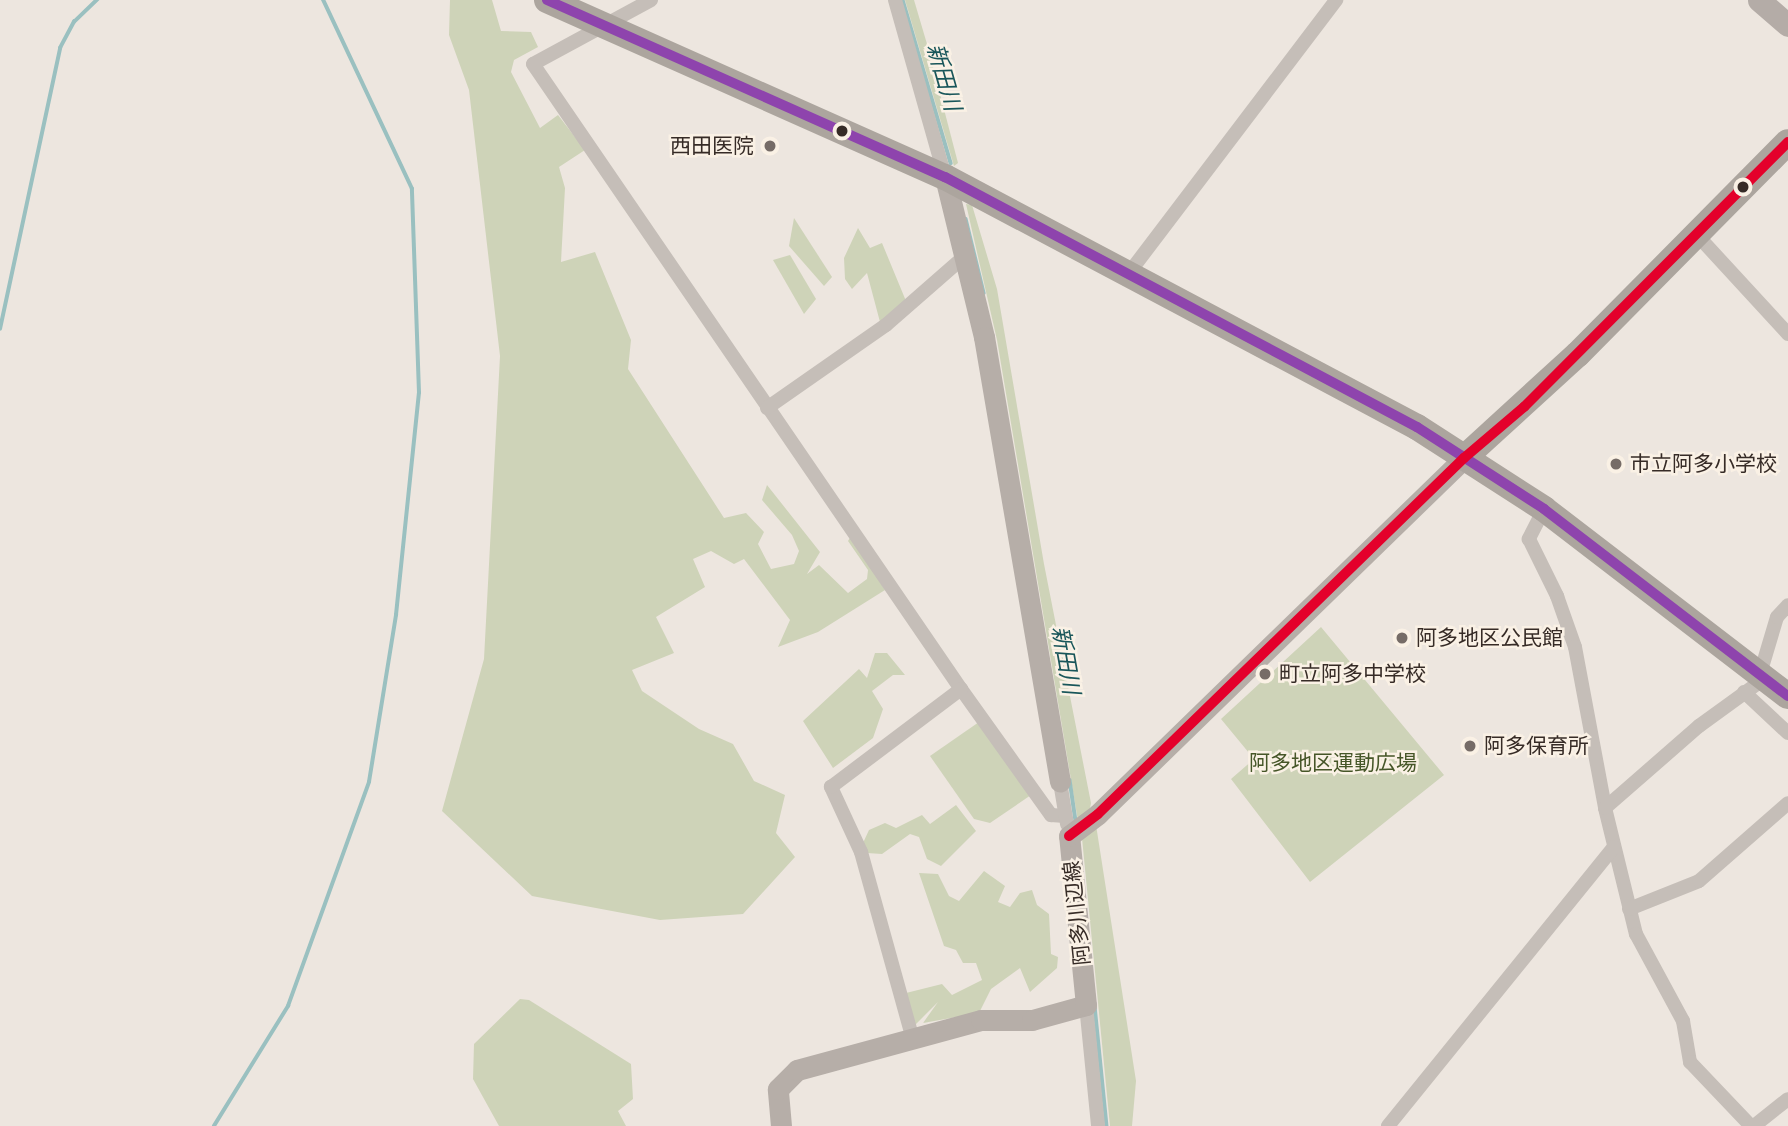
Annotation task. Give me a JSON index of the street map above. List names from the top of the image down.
{
  "streets": {
    "main road": ["阿多川辺線"]
  },
  "water": ["新田川"],
  "parks": ["阿多地区運動広場"],
  "places": [
    "西田医院",
    "市立阿多小学校",
    "阿多地区公民館",
    "町立阿多中学校",
    "阿多保育所"
  ]
}
